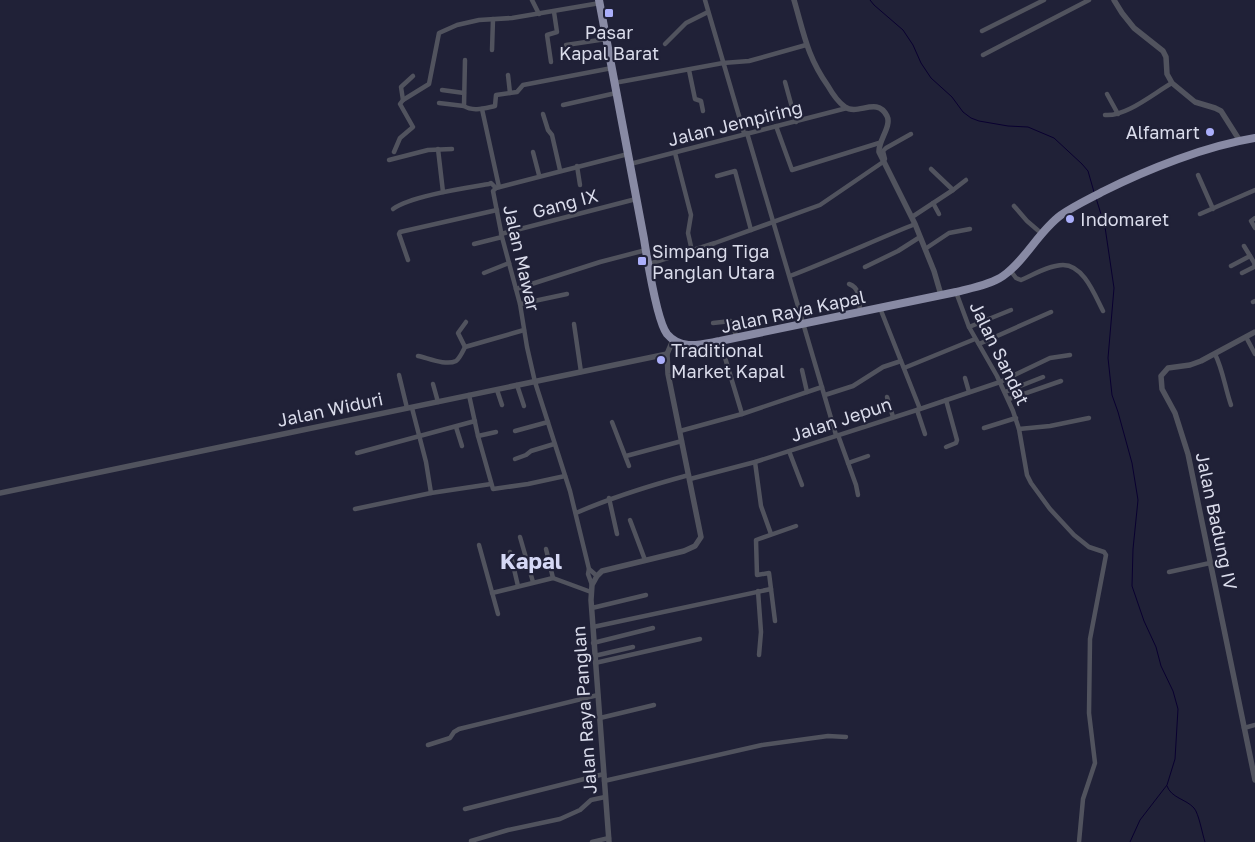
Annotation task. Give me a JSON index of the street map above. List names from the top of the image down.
{
  "streets": {
    "highway": ["Jalan Raya Kapal"],
    "street": [
      "Jalan Jempiring",
      "Gang IX",
      "Jalan Mawar",
      "Jalan Sandat",
      "Jalan Widuri",
      "Jalan Jepun",
      "Jalan Badung IV",
      "Jalan Raya Panglan"
    ]
  },
  "crossings": [
    ["Gang IX", "Jalan Mawar"],
    ["Jalan Mawar", "Jalan Widuri"],
    ["Jalan Mawar", "Jalan Jepun"],
    ["Jalan Mawar", "Jalan Raya Panglan"],
    ["Jalan Raya Kapal", "Jalan Sandat"],
    ["Jalan Sandat", "Jalan Jepun"]
  ],
  "districts": ["Kapal"],
  "places": {
    "transit": ["Pasar Kapal Barat", "Simpang Tiga Panglan Utara"],
    "other": ["Alfamart", "Indomaret", "Traditional Market Kapal"]
  }
}
